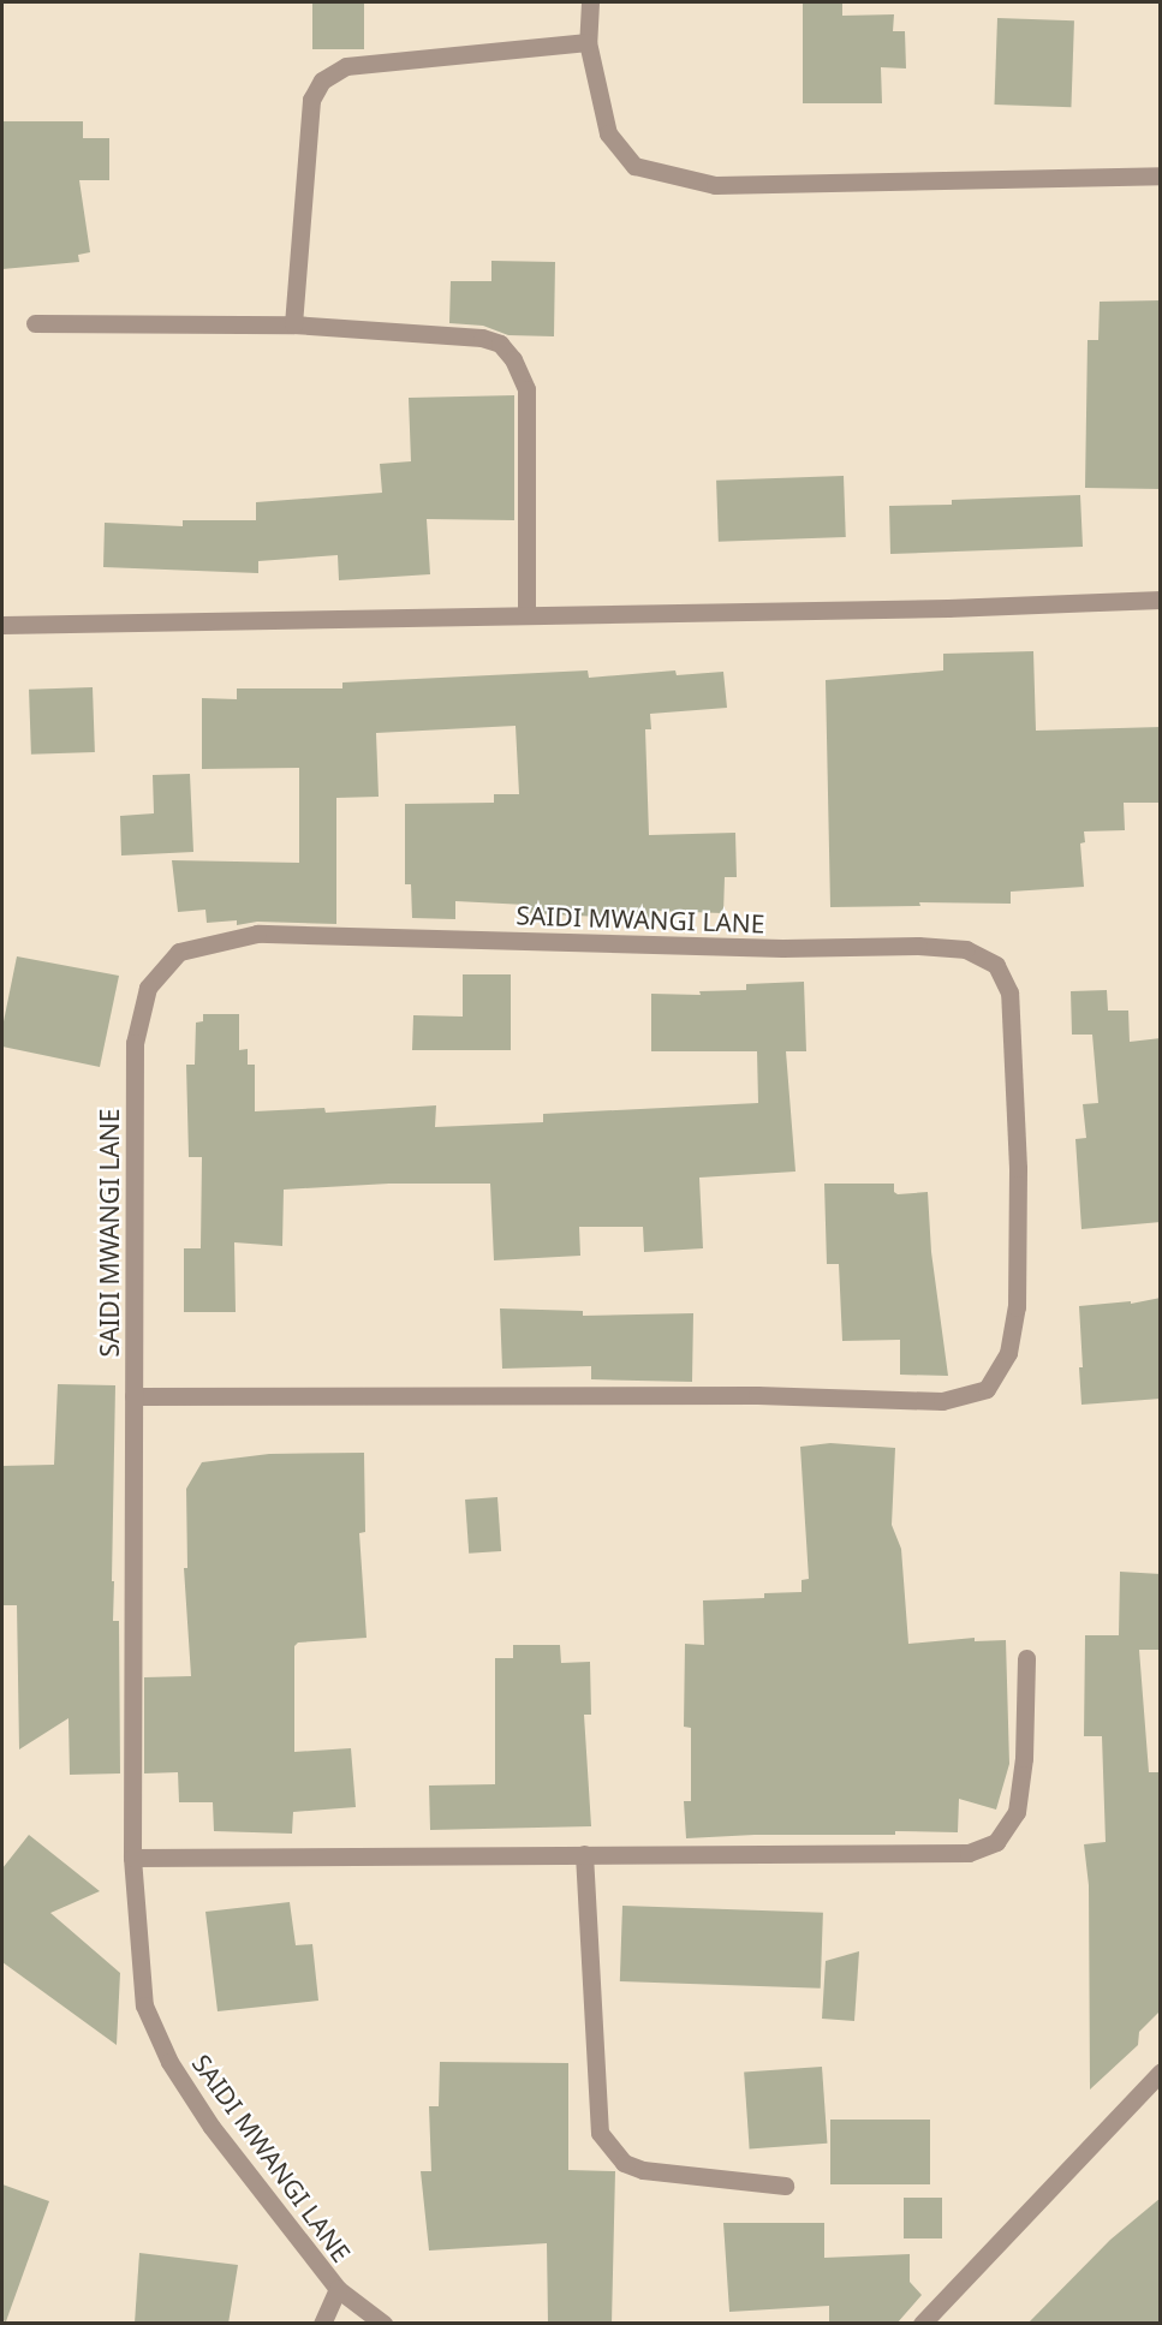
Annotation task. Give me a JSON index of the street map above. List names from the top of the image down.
{
  "streets": {
    "street": ["SAIDI MWANGI LANE"]
  }
}
